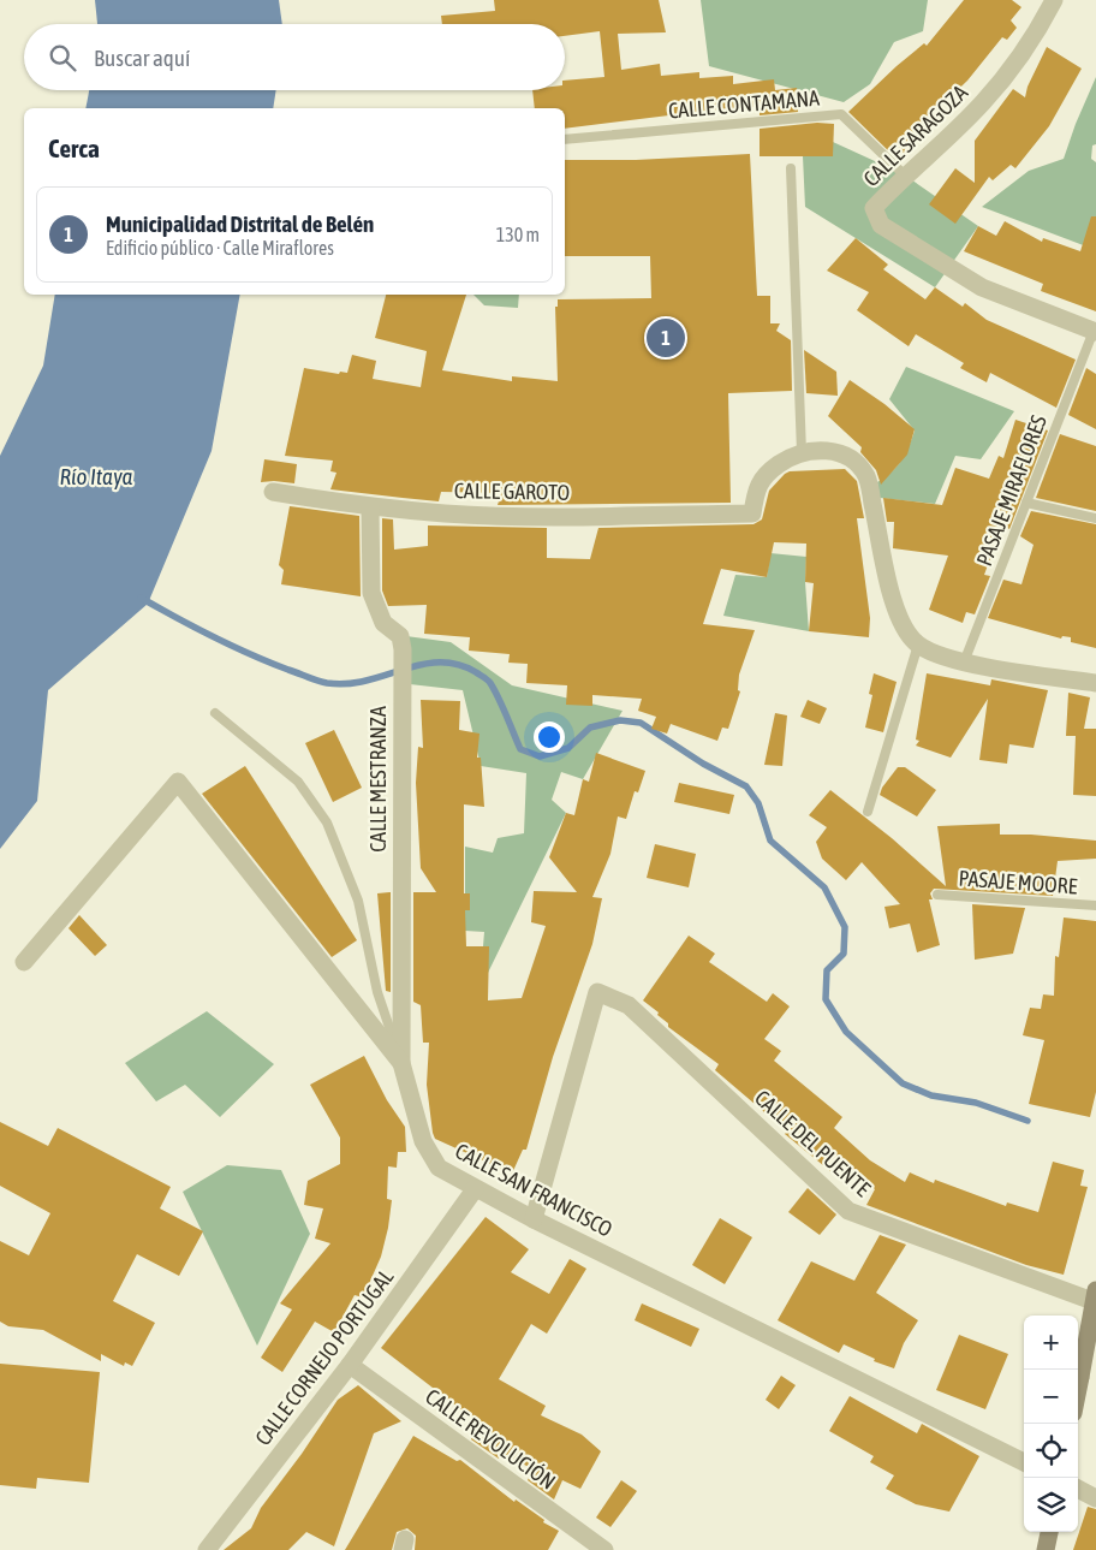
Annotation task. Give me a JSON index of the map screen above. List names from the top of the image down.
{
  "streets": {
    "street": [
      "CALLE SARAGOZA",
      "CALLE GAROTO",
      "CALLE MESTRANZA",
      "CALLE DEL PUENTE",
      "CALLE SAN FRANCISCO",
      "CALLE CORNEJO PORTUGAL",
      "CALLE REVOLUCIÓN"
    ],
    "lane": ["CALLE CONTAMANA", "PASAJE MIRAFLORES", "PASAJE MOORE"]
  },
  "crossings": [
    ["CALLE CONTAMANA", "CALLE SARAGOZA"],
    ["CALLE SARAGOZA", "PASAJE MIRAFLORES"],
    ["CALLE GAROTO", "CALLE MESTRANZA"],
    ["CALLE MESTRANZA", "CALLE SAN FRANCISCO"],
    ["CALLE DEL PUENTE", "CALLE SAN FRANCISCO"],
    ["CALLE SAN FRANCISCO", "CALLE CORNEJO PORTUGAL"],
    ["CALLE CORNEJO PORTUGAL", "CALLE REVOLUCIÓN"]
  ],
  "water": ["Río Itaya"],
  "page": {
    "search": "Buscar aquí",
    "heading": "Cerca",
    "list": [
      {
        "mark": "1",
        "name": "Municipalidad Distrital de Belén",
        "note": "Edificio público · Calle Miraflores",
        "value": "130 m"
      }
    ],
    "pins": "1",
    "map_buttons": ["+", "−"]
  }
}
